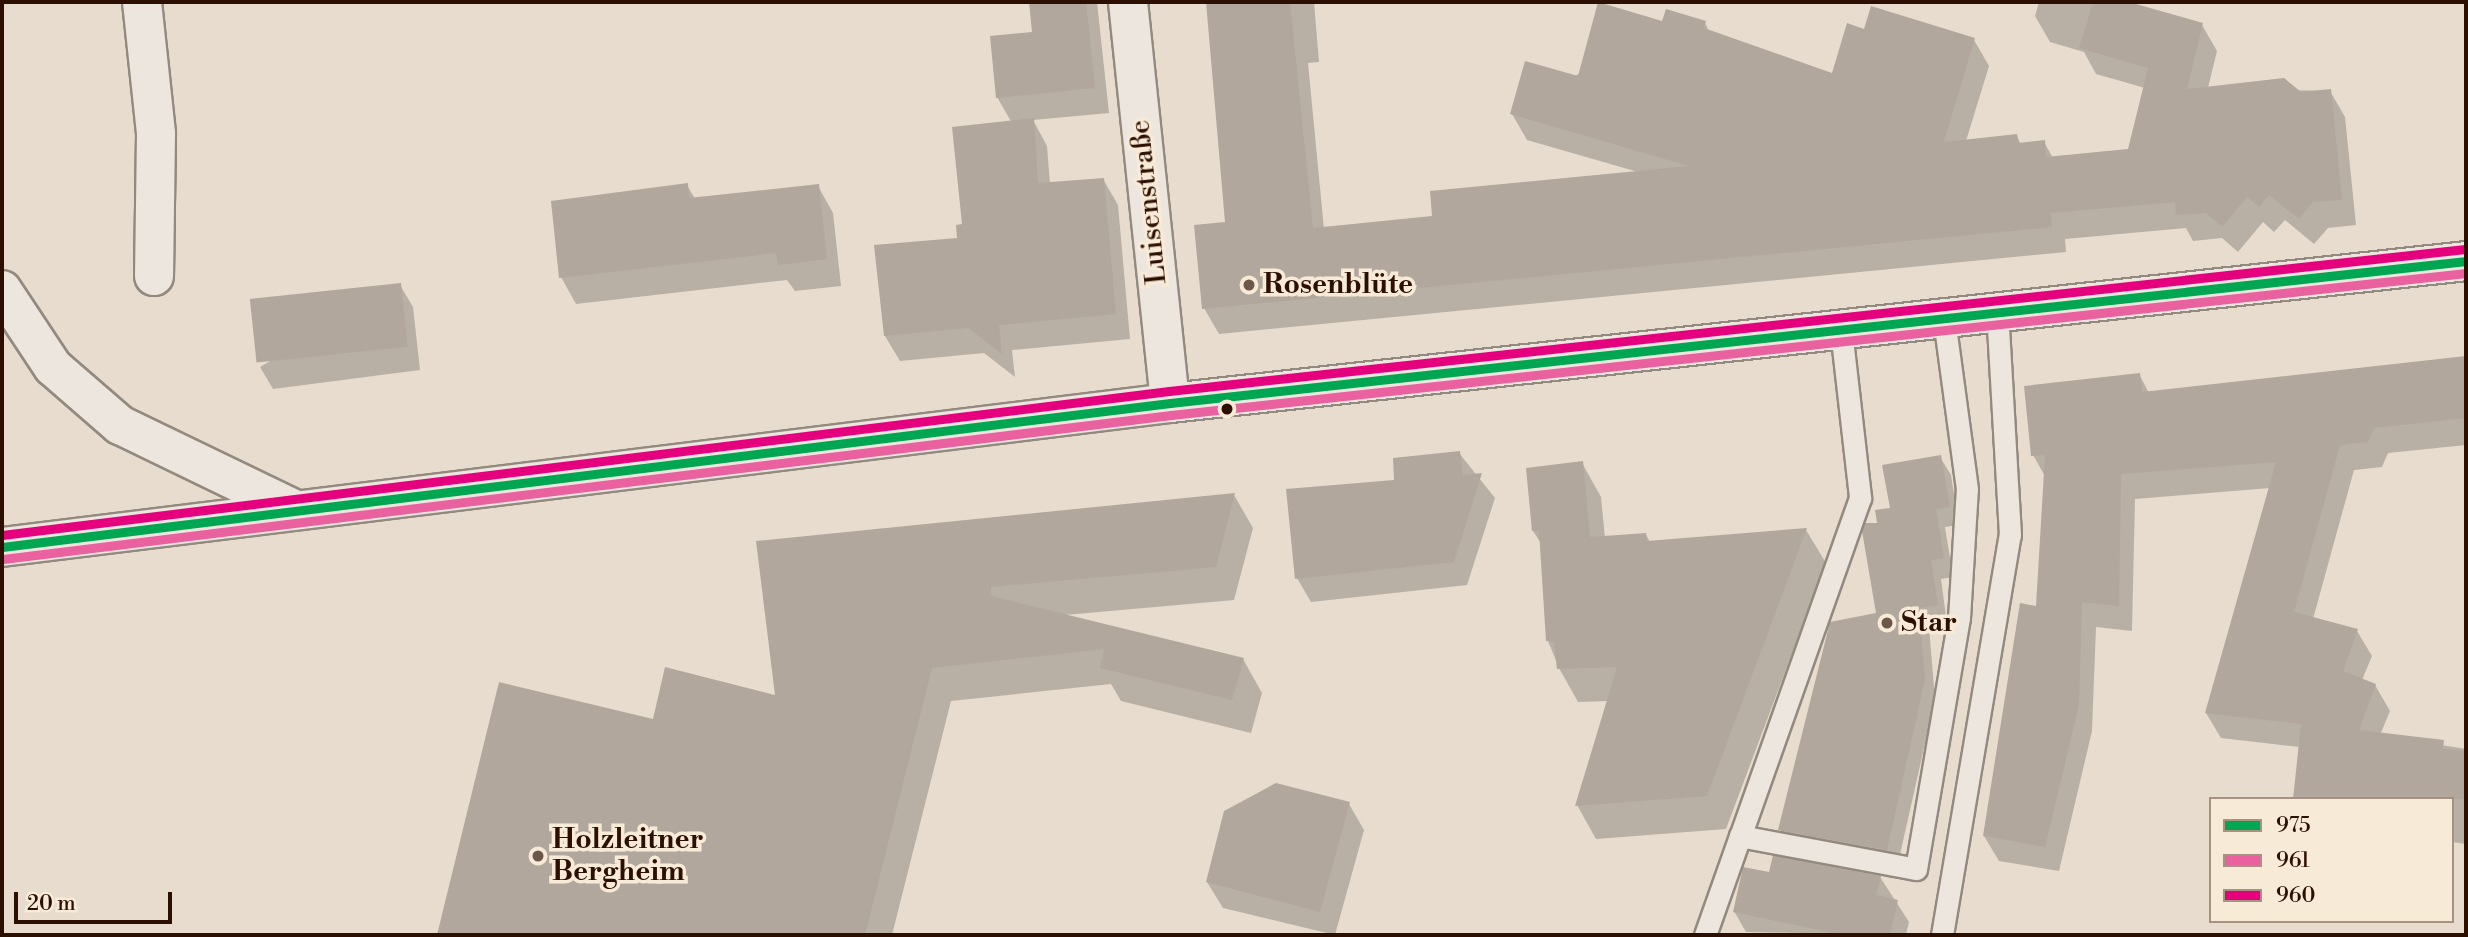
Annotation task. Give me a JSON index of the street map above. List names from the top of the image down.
{
  "streets": {
    "main road": ["Luisenstraße"]
  },
  "places": ["Rosenblüte", "Star", "Holzleitner Bergheim"],
  "lines": ["transit line 960", "transit line 975", "transit line 961"],
  "legend": ["975", "961", "960"],
  "scale_bar": "20 m"
}
